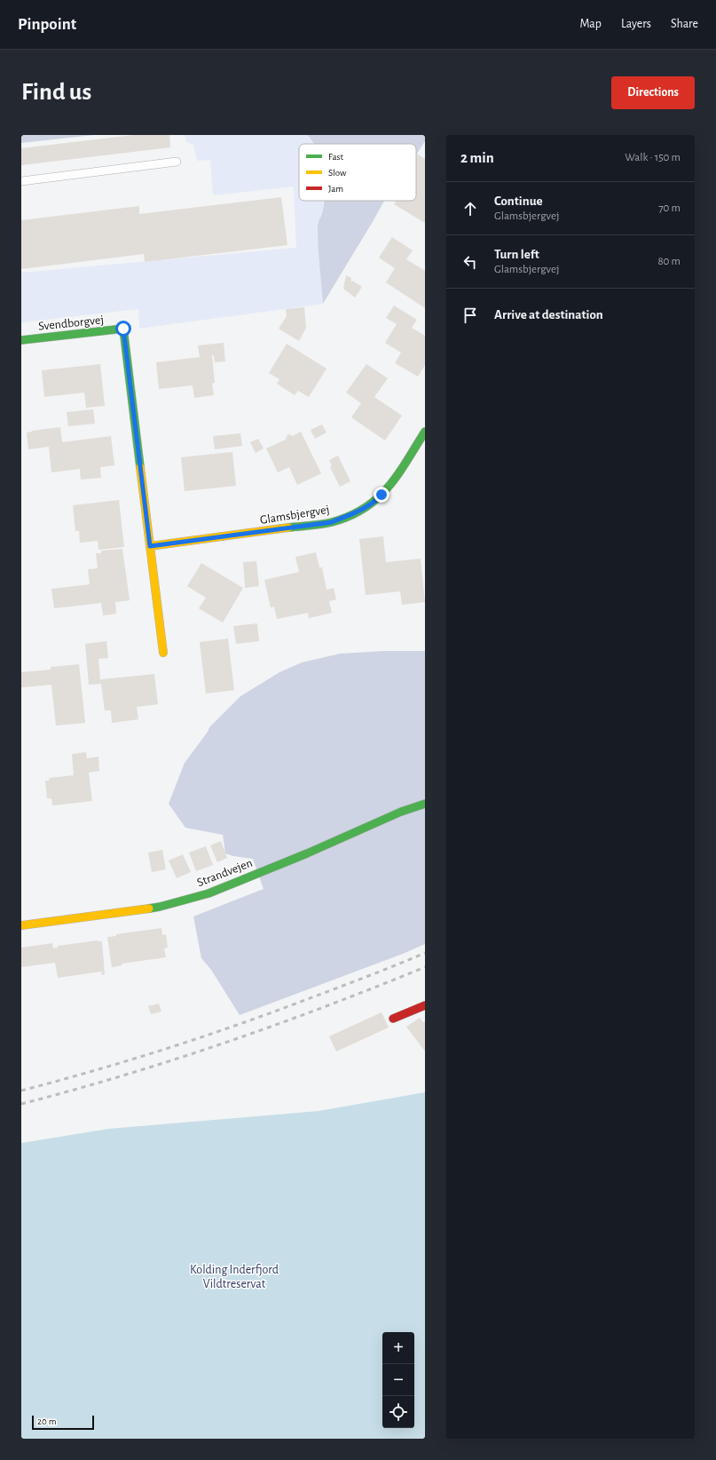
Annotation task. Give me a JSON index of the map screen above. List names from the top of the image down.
{
  "streets": {
    "street": ["Svendborgvej", "Glamsbjergvej", "Strandvejen"]
  },
  "crossings": [
    ["Svendborgvej", "Glamsbjergvej"]
  ],
  "parks": ["Kolding Inderfjord Vildtreservat"],
  "legend": ["Fast", "Slow", "Jam"],
  "scale_bar": "20 m",
  "page": {
    "header": "Pinpoint",
    "nav": ["Map", "Layers", "Share"],
    "buttons": "Directions",
    "title": "Find us",
    "heading": ["2 min", "Walk · 150 m"],
    "list": [
      ["Continue", "Glamsbjergvej", "70 m"],
      ["Turn left", "Glamsbjergvej", "80 m"],
      "Arrive at destination"
    ],
    "map_buttons": ["+", "−"],
    "scale": "20 m"
  }
}
